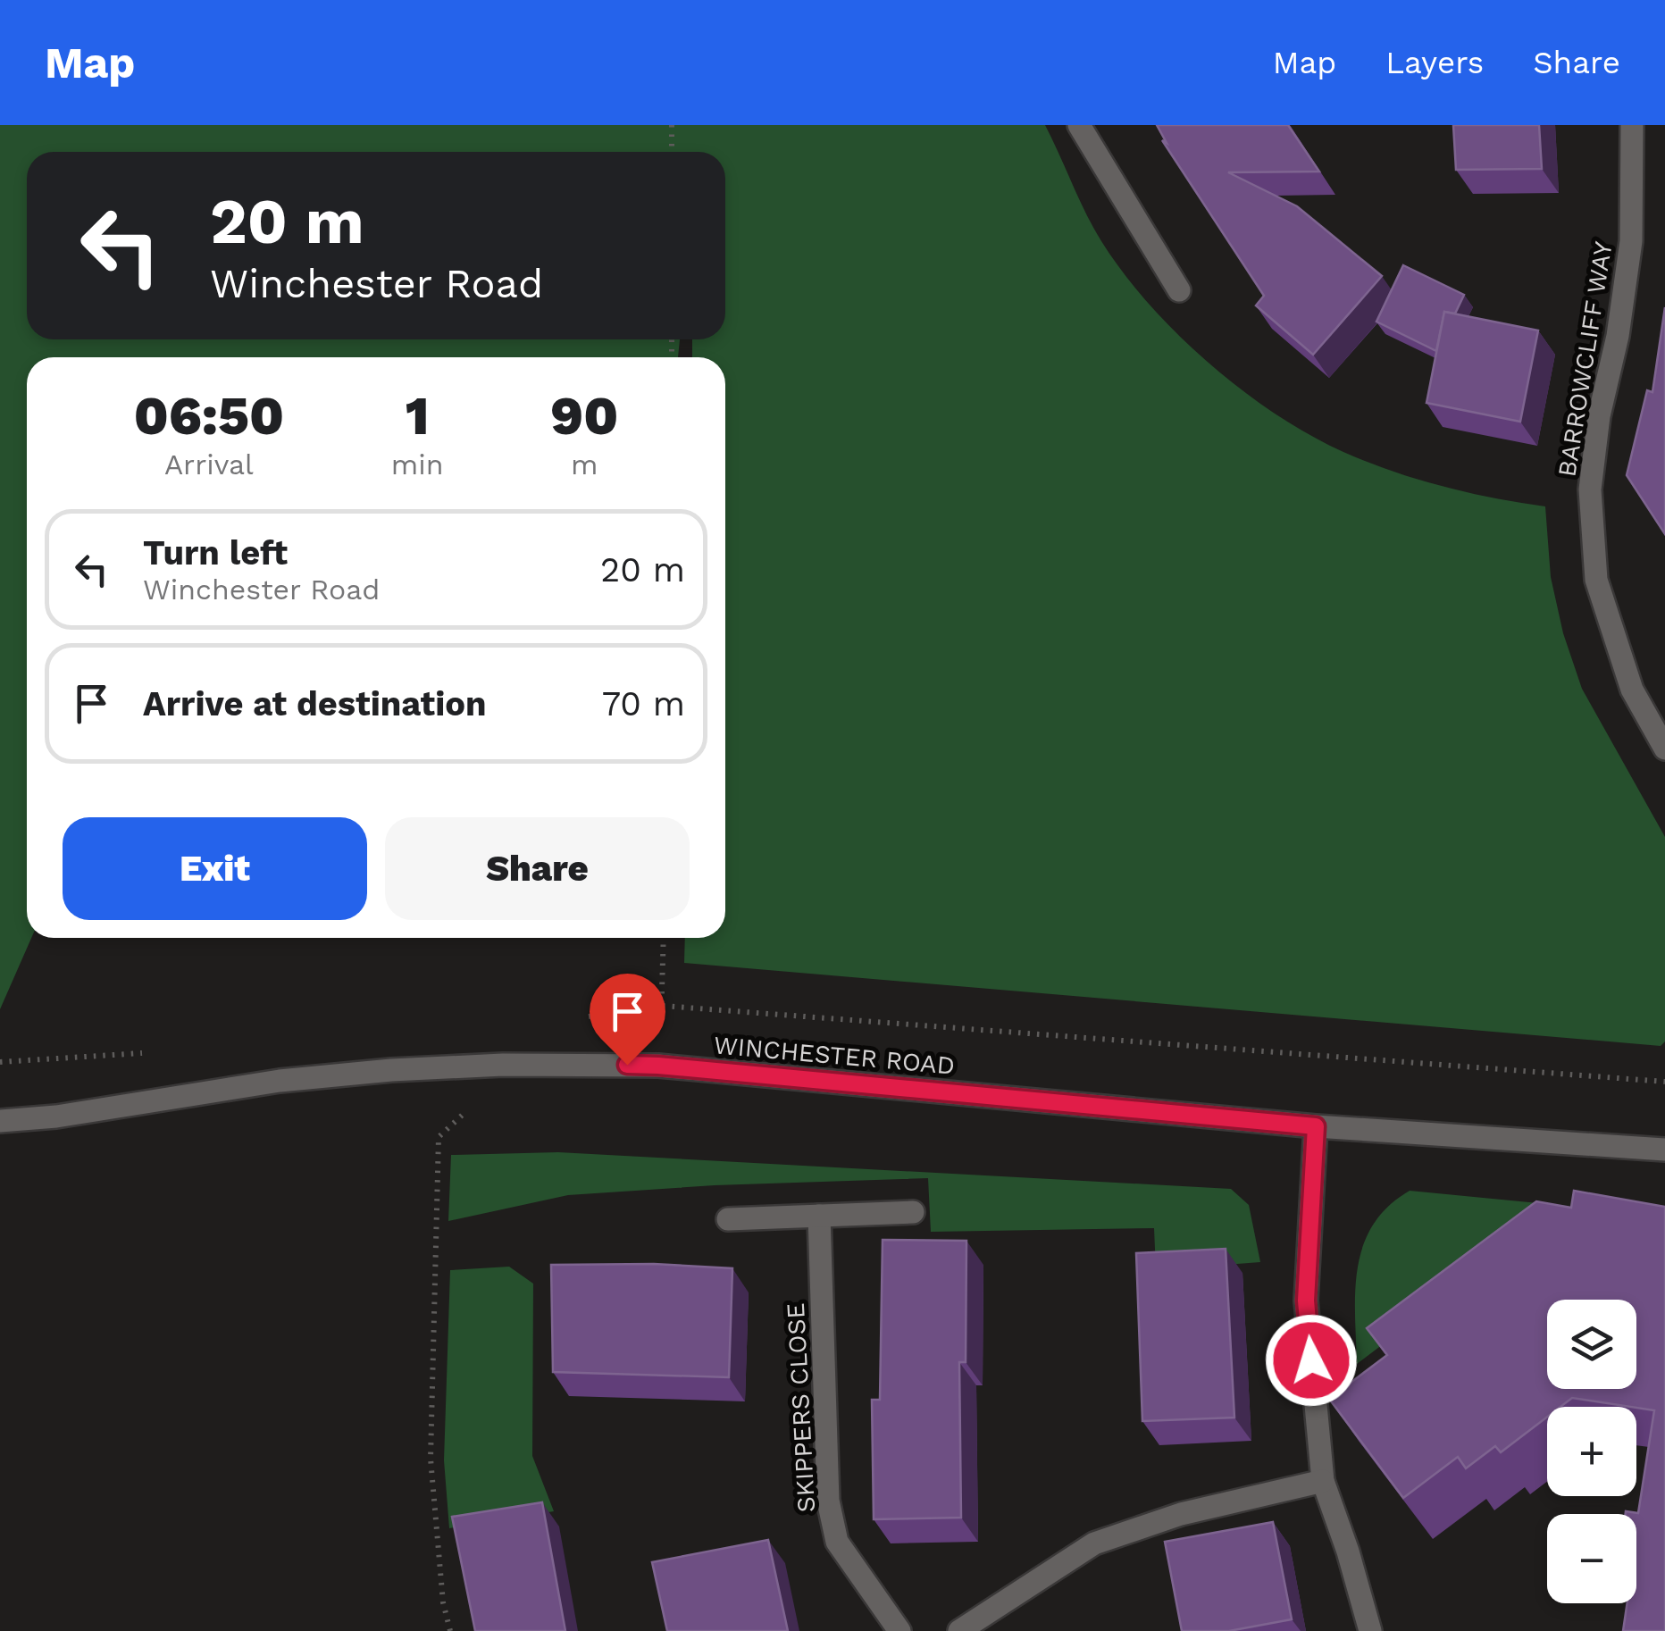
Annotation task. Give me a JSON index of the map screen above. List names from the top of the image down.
{
  "streets": {
    "street": ["BARROWCLIFF WAY", "WINCHESTER ROAD", "SKIPPERS CLOSE"]
  },
  "page": {
    "header": "Map",
    "nav": ["Map", "Layers", "Share"],
    "turn": ["20 m", "Winchester Road"],
    "eta": [
      "06:50",
      "Arrival",
      "1",
      "min",
      "90",
      "m"
    ],
    "list": [
      {
        "name": "Turn left",
        "note": "Winchester Road",
        "value": "20 m"
      },
      {
        "name": "Arrive at destination",
        "value": "70 m"
      }
    ],
    "buttons": ["Exit", "Share"],
    "map_buttons": ["+", "−"]
  }
}
